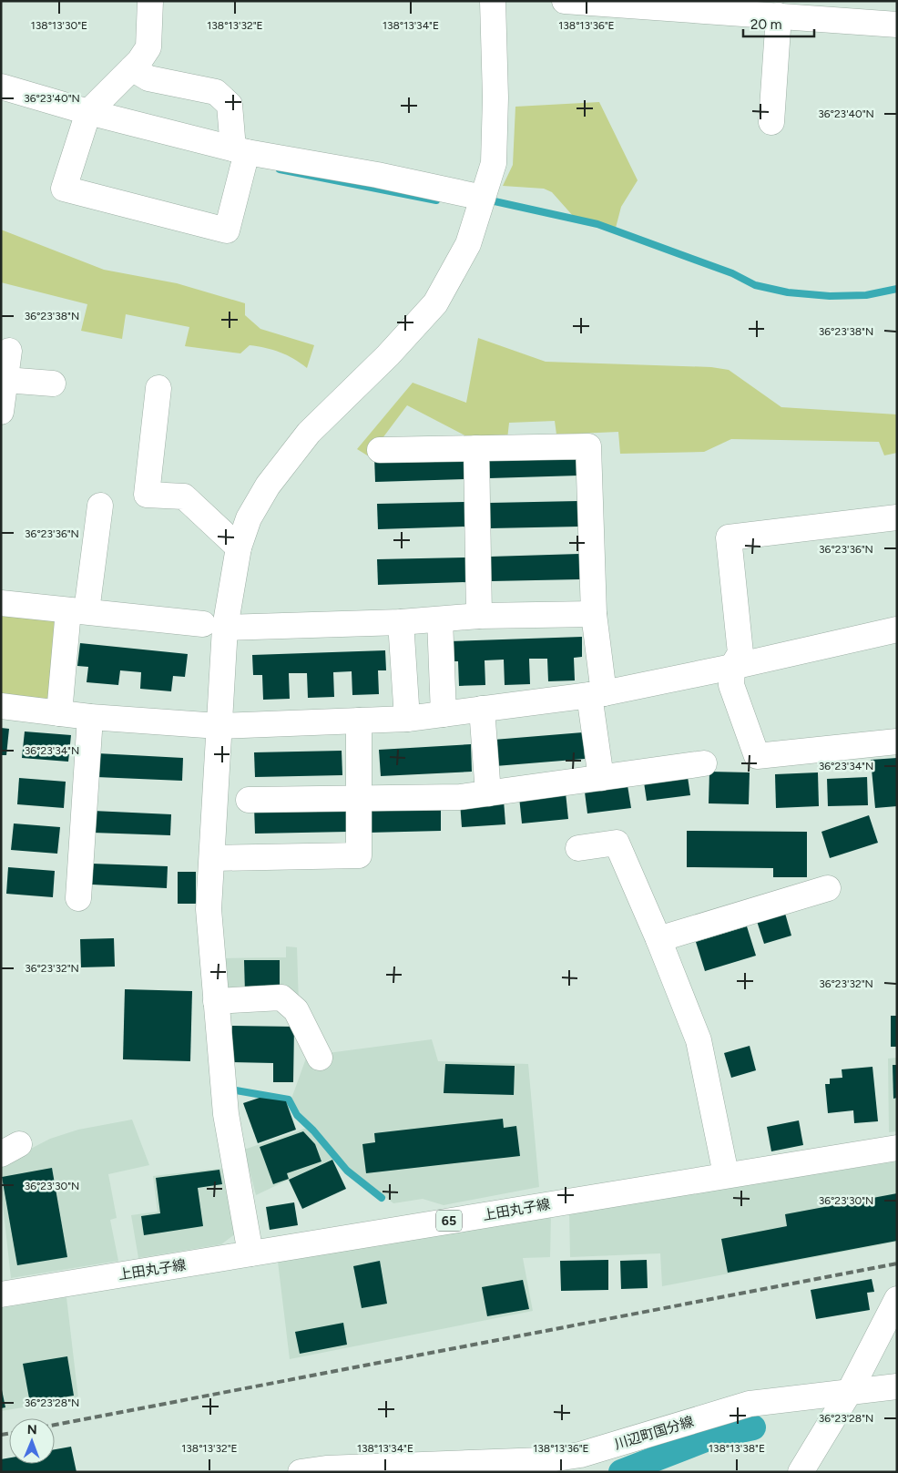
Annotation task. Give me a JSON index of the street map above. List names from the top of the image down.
{
  "streets": {
    "street": ["上田丸子線", "65", "川辺町国分線"]
  },
  "scale_bar": "20 m",
  "north": "top",
  "coordinates": [
    "138°13'30\"E",
    "138°13'32\"E",
    "138°13'34\"E",
    "138°13'36\"E",
    "36°23'40\"N",
    "36°23'38\"N",
    "36°23'36\"N",
    "36°23'34\"N",
    "36°23'32\"N",
    "36°23'30\"N",
    "36°23'28\"N",
    "138°13'38\"E"
  ]
}
